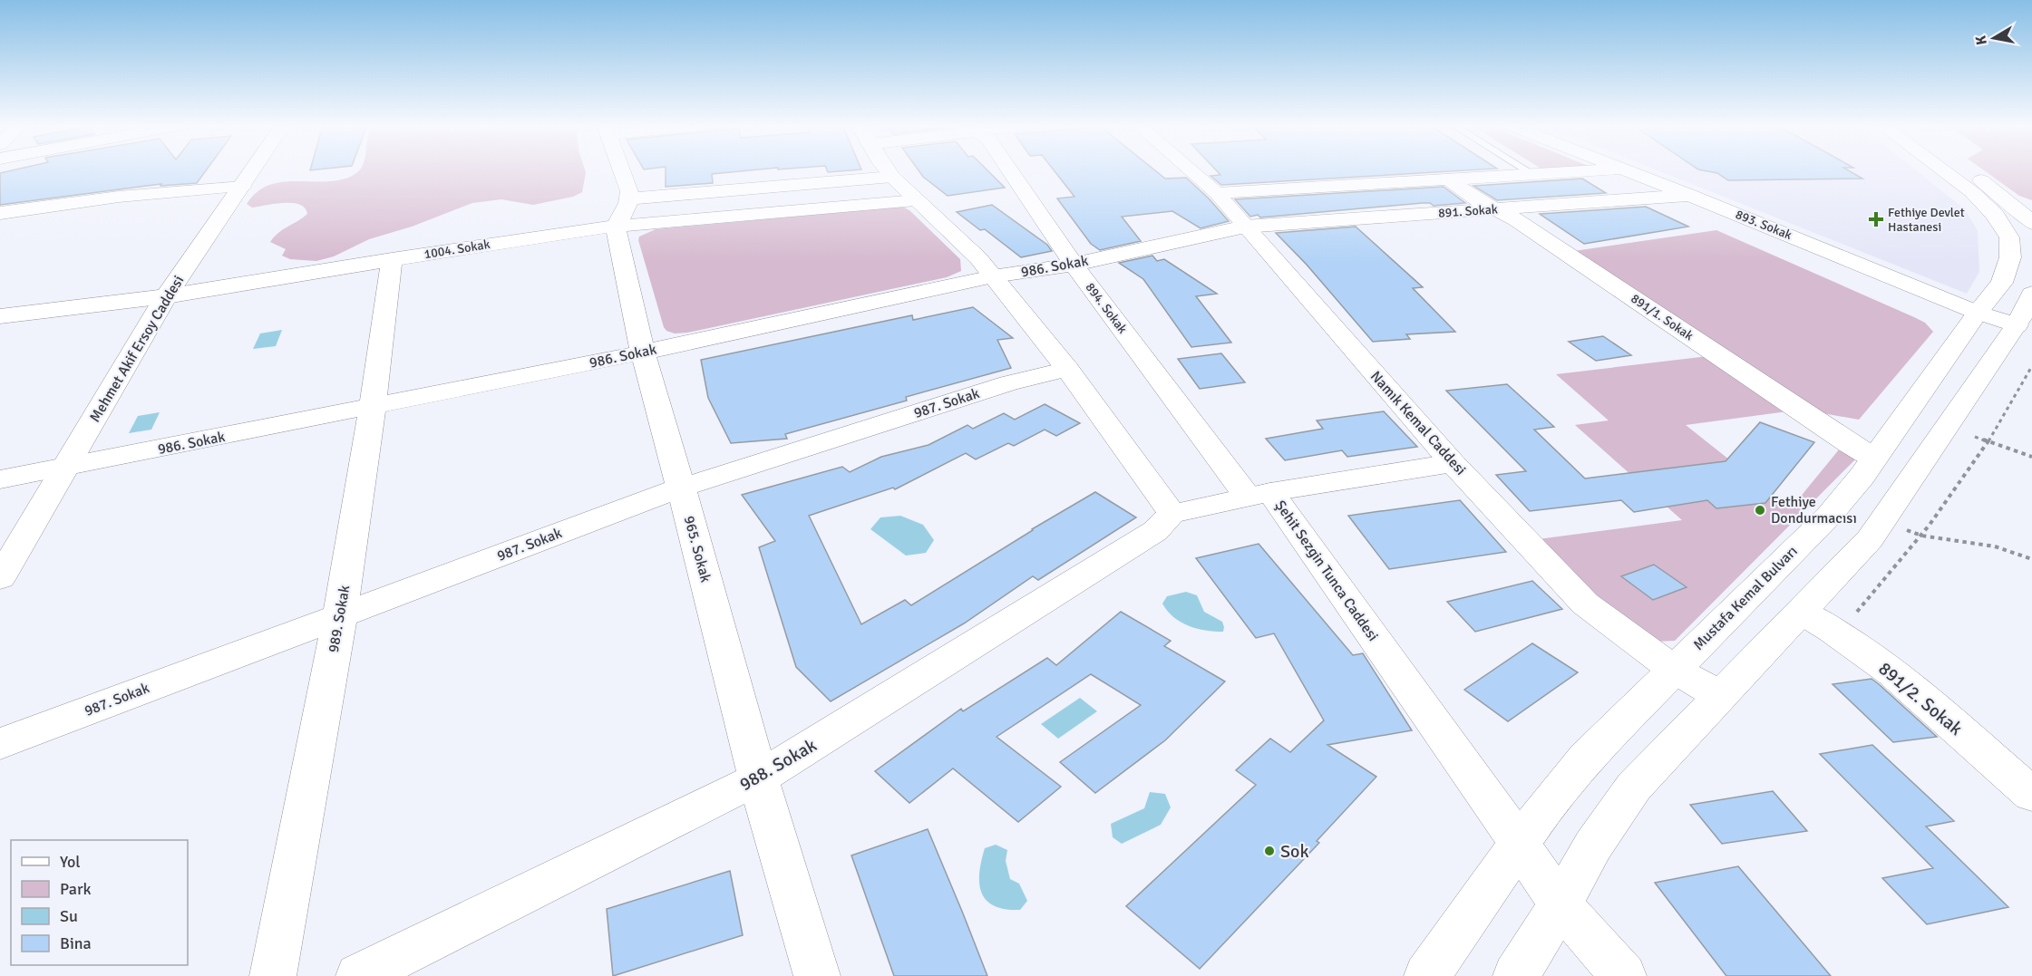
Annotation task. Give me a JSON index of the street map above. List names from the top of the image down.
{
  "streets": {
    "street": [
      "891. Sokak",
      "893. Sokak",
      "1004. Sokak",
      "986. Sokak",
      "894. Sokak",
      "891/1. Sokak",
      "Mehmet Akif Ersoy Caddesi",
      "987. Sokak",
      "Namık Kemal Caddesi",
      "965. Sokak",
      "Şehit Sezgin Tunca Caddesi",
      "Mustafa Kemal Bulvarı",
      "989. Sokak",
      "891/2. Sokak",
      "988. Sokak"
    ]
  },
  "crossings": [
    ["891. Sokak", "893. Sokak"],
    ["891. Sokak", "986. Sokak"],
    ["891. Sokak", "891/1. Sokak"],
    ["891. Sokak", "Namık Kemal Caddesi"],
    ["893. Sokak", "Mustafa Kemal Bulvarı"],
    ["1004. Sokak", "Mehmet Akif Ersoy Caddesi"],
    ["1004. Sokak", "965. Sokak"],
    ["1004. Sokak", "989. Sokak"],
    ["986. Sokak", "894. Sokak"],
    ["986. Sokak", "Mehmet Akif Ersoy Caddesi"],
    ["986. Sokak", "Namık Kemal Caddesi"],
    ["986. Sokak", "965. Sokak"],
    ["986. Sokak", "989. Sokak"],
    ["894. Sokak", "Şehit Sezgin Tunca Caddesi"],
    ["891/1. Sokak", "Mustafa Kemal Bulvarı"],
    ["987. Sokak", "965. Sokak"],
    ["987. Sokak", "989. Sokak"],
    ["Namık Kemal Caddesi", "Mustafa Kemal Bulvarı"],
    ["965. Sokak", "988. Sokak"],
    ["Şehit Sezgin Tunca Caddesi", "Mustafa Kemal Bulvarı"]
  ],
  "places": {
    "health": ["Fethiye Devlet Hastanesi"],
    "other": ["Fethiye Dondurmacısı", "Sok"]
  },
  "legend": [
    "Yol",
    "Park",
    "Su",
    "Bina"
  ],
  "north": "left"
}
